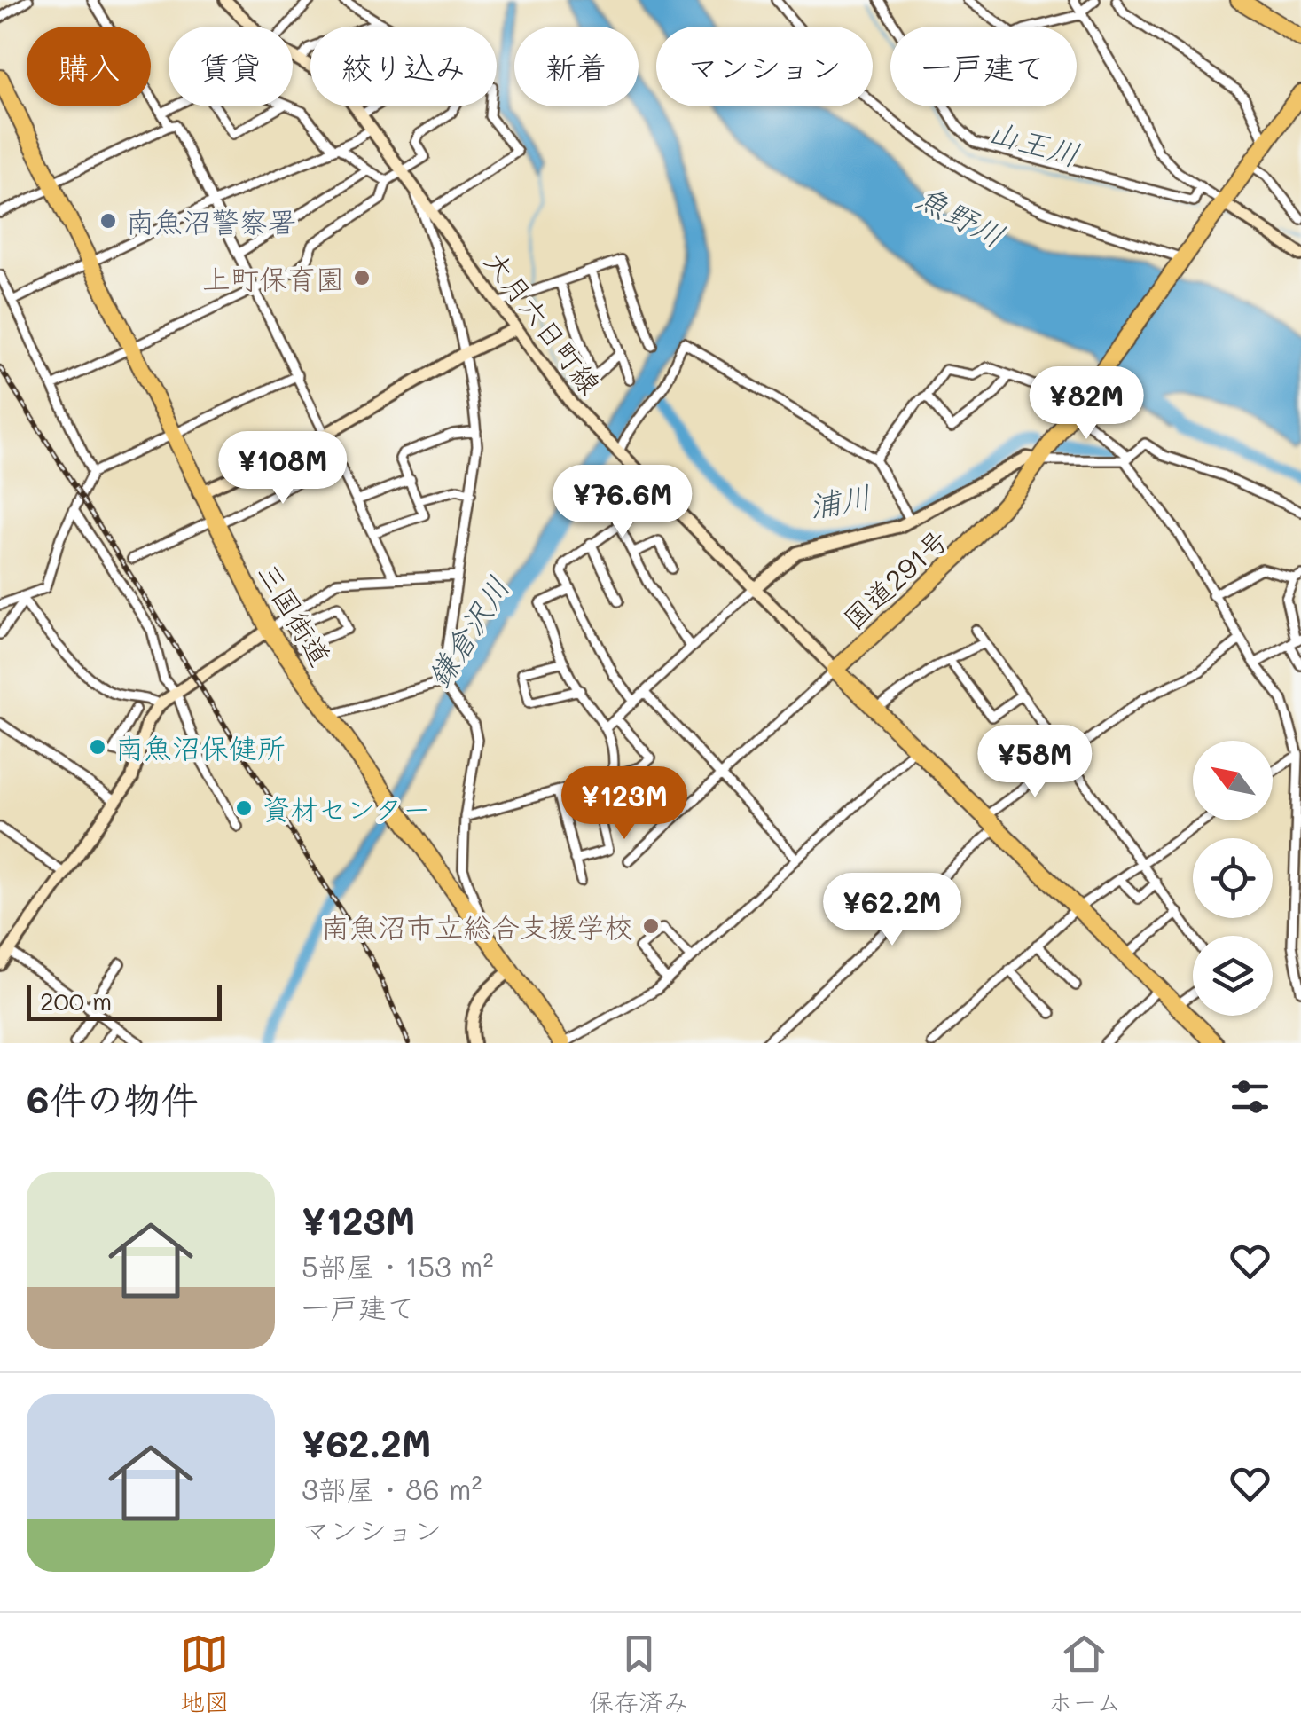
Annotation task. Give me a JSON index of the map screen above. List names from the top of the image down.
{
  "streets": {
    "highway": ["国道291号", "三国街道"],
    "street": ["大月六日町線"]
  },
  "crossings": [
    ["大月六日町線", "国道291号"]
  ],
  "water": [
    "山王川",
    "魚野川",
    "浦川",
    "鎌倉沢川"
  ],
  "places": [
    "南魚沼警察署",
    "上町保育園",
    "南魚沼保健所",
    "資材センター",
    "南魚沼市立総合支援学校"
  ],
  "scale_bar": "200 m",
  "north": "top left",
  "page": {
    "chip": [
      "購入",
      "賃貸",
      "絞り込み",
      "新着",
      "マンション",
      "一戸建て"
    ],
    "price": [
      "¥82M",
      "¥108M",
      "¥76.6M",
      "¥58M",
      "¥123M",
      "¥62.2M"
    ],
    "scale": "200 m",
    "heading": "6件の物件",
    "list": [
      {
        "name": "¥123M",
        "note": "5部屋 · 153 m² · 一戸建て"
      },
      {
        "name": "¥62.2M",
        "note": "3部屋 · 86 m² · マンション"
      }
    ],
    "tabs": ["地図", "保存済み", "ホーム"]
  }
}
